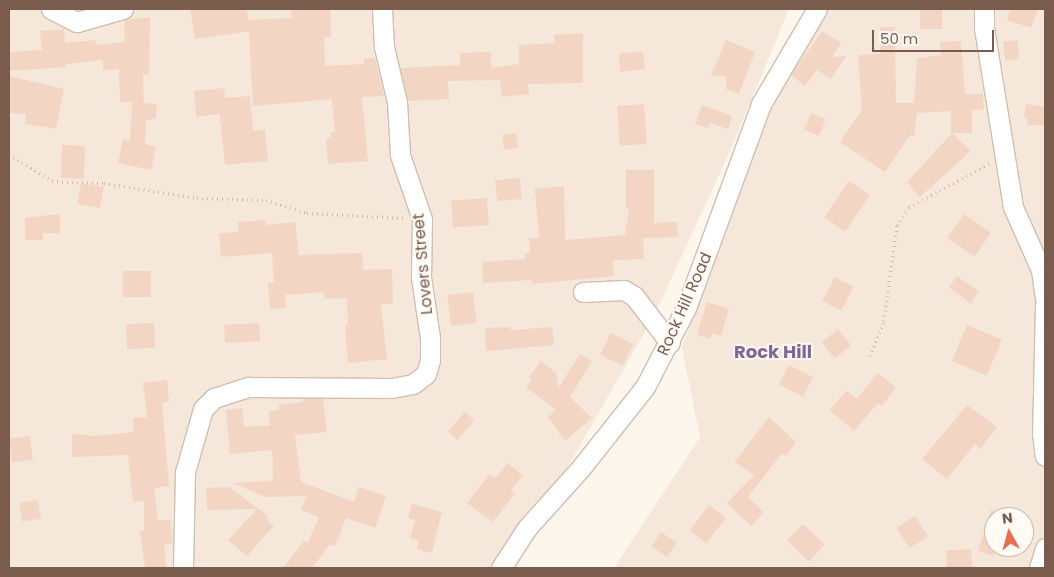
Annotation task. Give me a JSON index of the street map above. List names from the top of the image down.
{
  "streets": {
    "street": ["Lovers Street", "Rock Hill Road"]
  },
  "districts": ["Rock Hill"],
  "scale_bar": "50 m",
  "north": "top"
}
